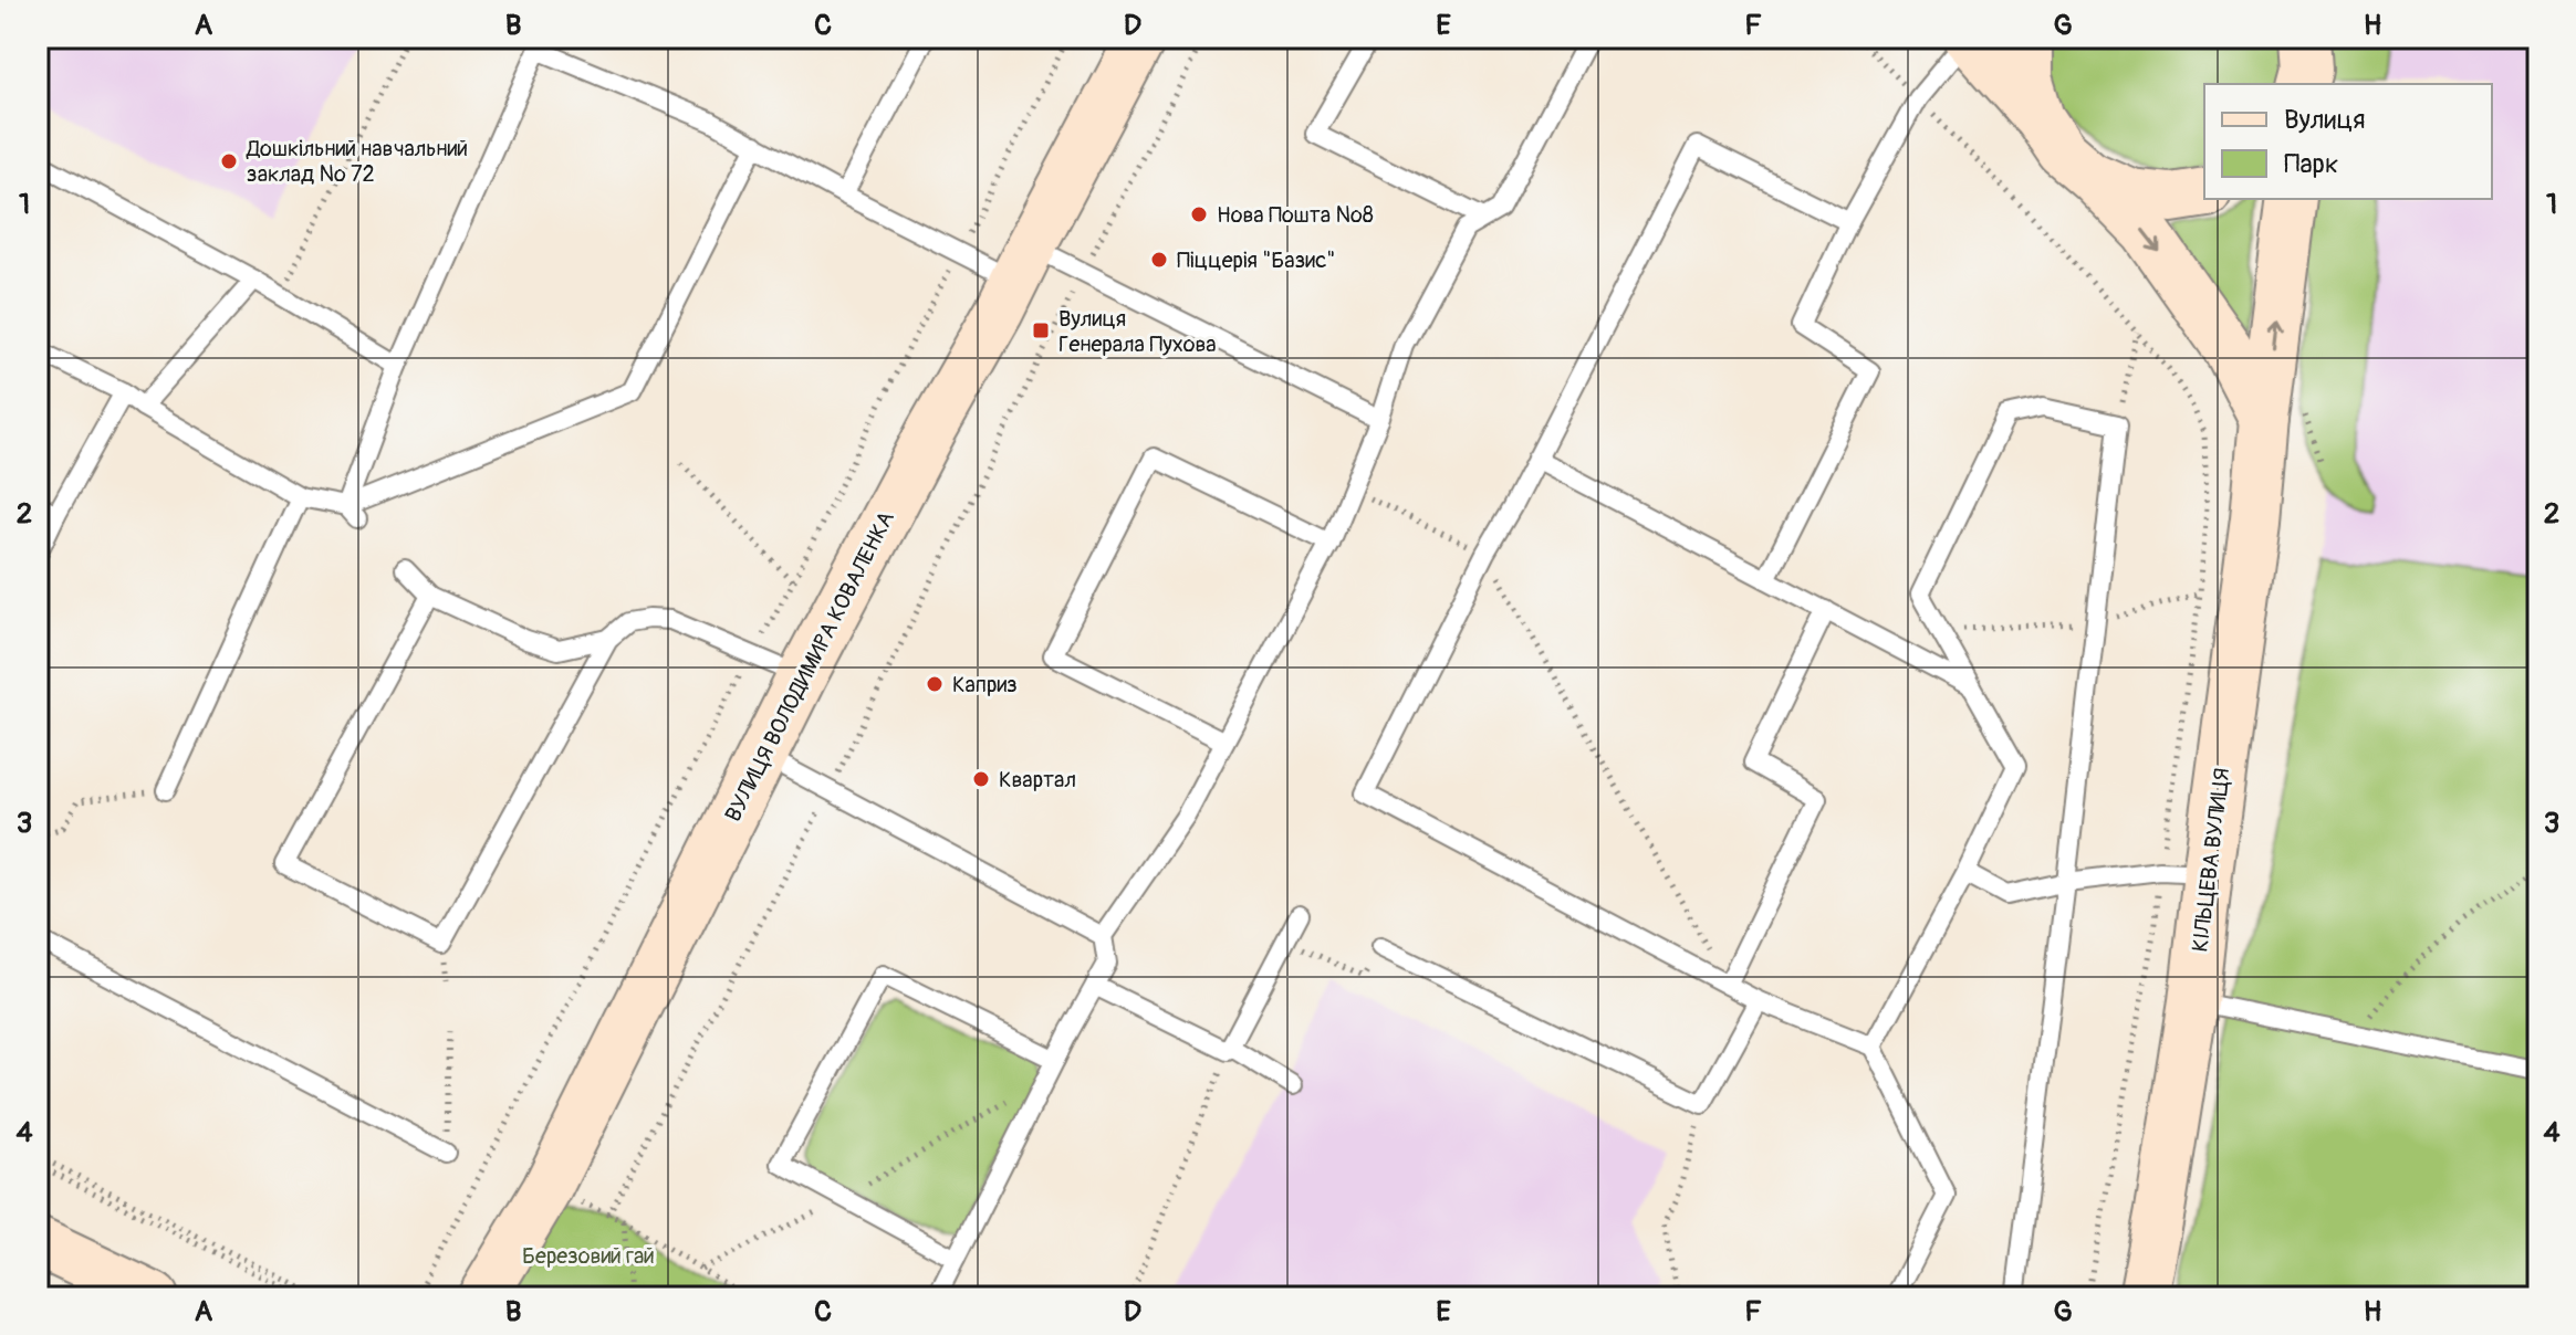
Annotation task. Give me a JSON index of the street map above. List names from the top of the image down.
{
  "streets": {
    "main road": ["ВУЛИЦЯ ВОЛОДИМИРА КОВАЛЕНКА", "КІЛЬЦЕВА ВУЛИЦЯ"]
  },
  "parks": ["Березовий гай"],
  "places": {
    "other": [
      "Дошкільний навчальний заклад № 72",
      "Нова Пошта №8",
      "Піццерія \"Базис\"",
      "Каприз",
      "Квартал"
    ],
    "transit": ["Вулиця Генерала Пухова"]
  },
  "legend": ["Вулиця", "Парк"],
  "grid": {
    "columns": [
      "A",
      "B",
      "C",
      "D",
      "E",
      "F",
      "G",
      "H"
    ],
    "rows": [
      "1",
      "2",
      "3",
      "4"
    ]
  }
}
